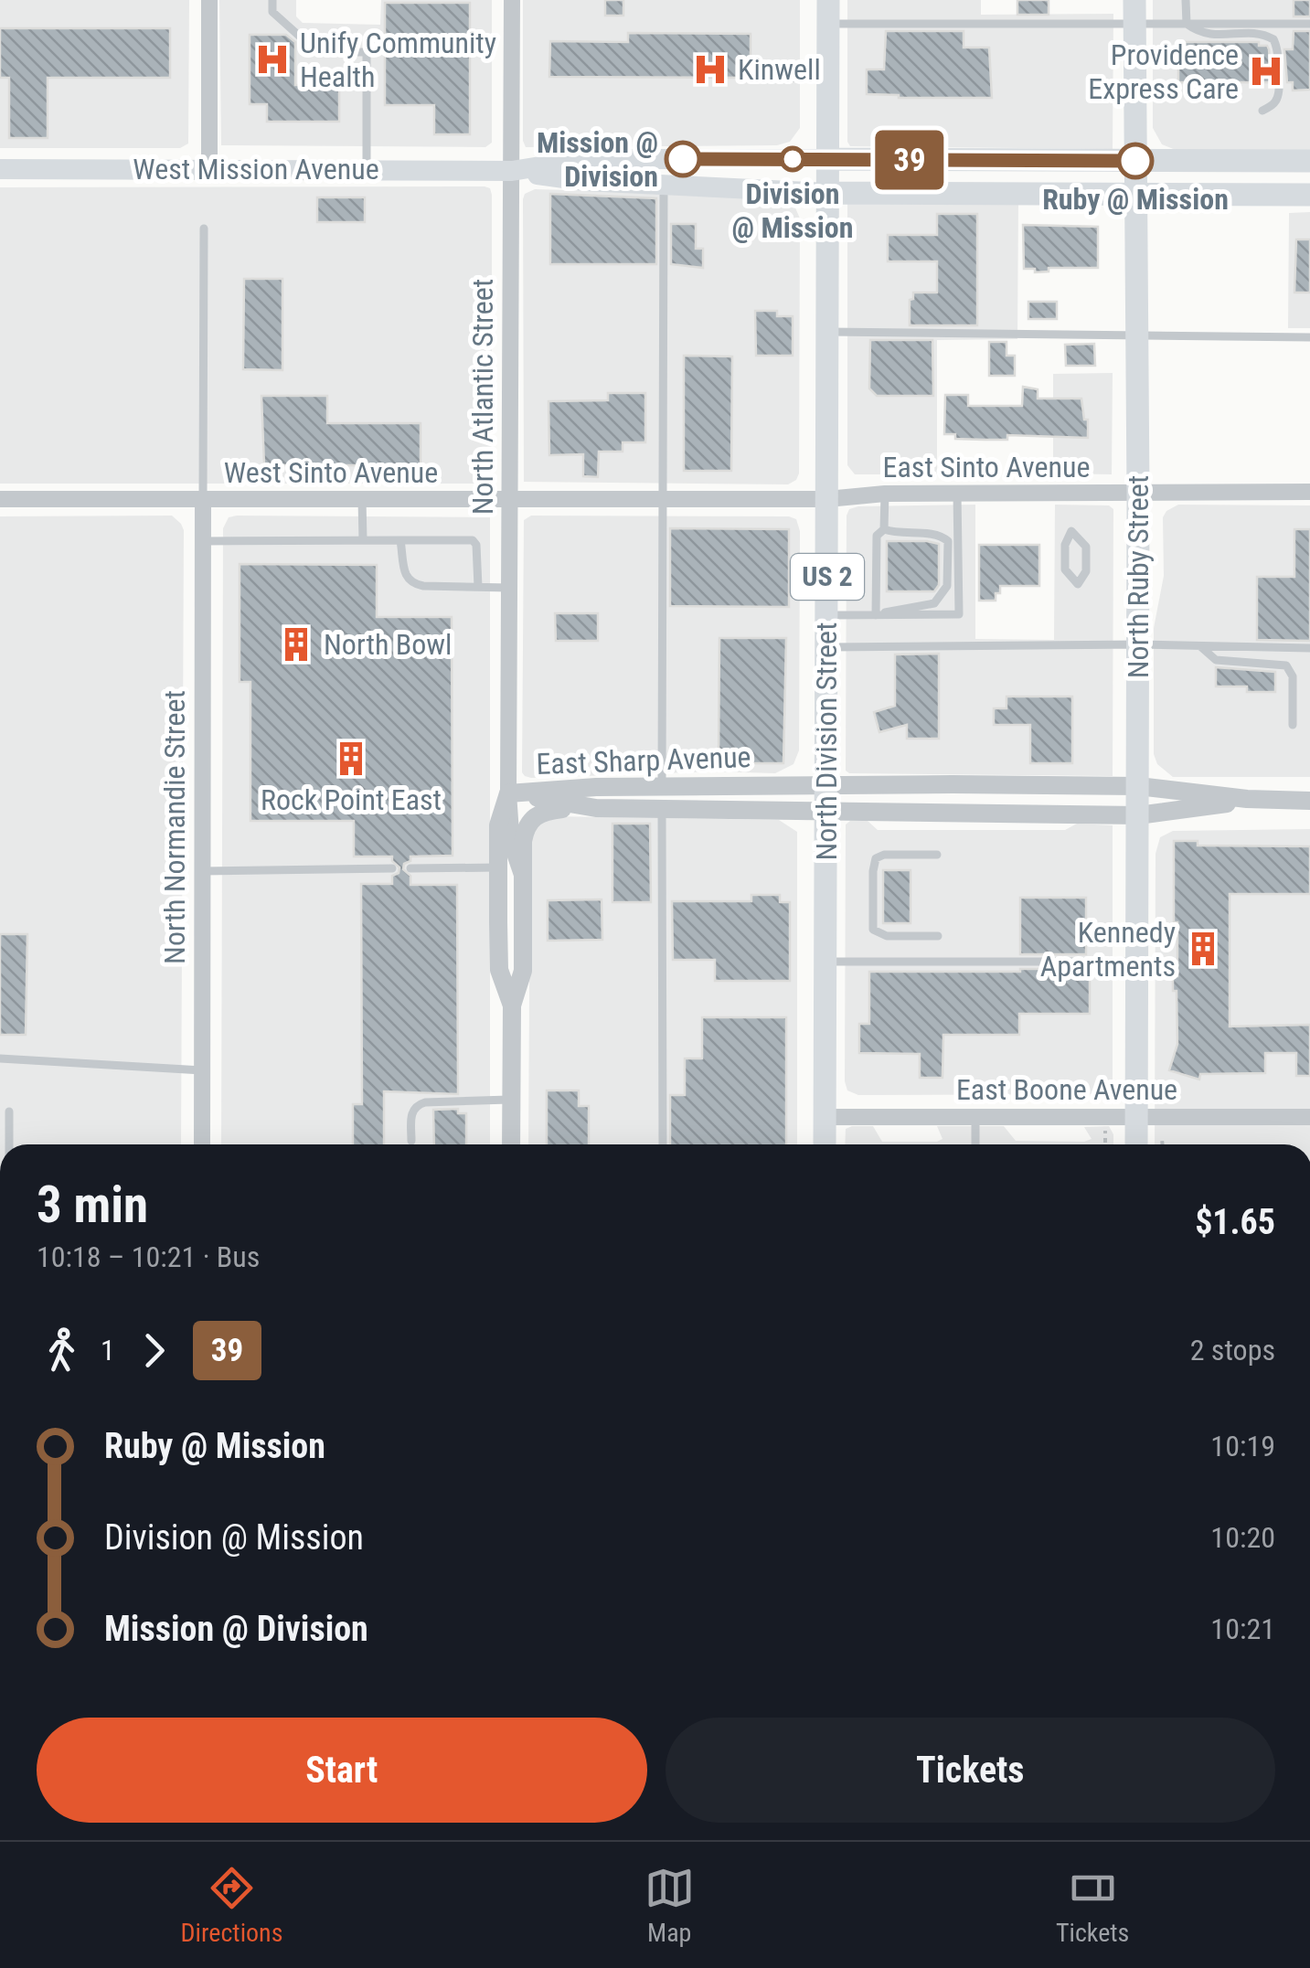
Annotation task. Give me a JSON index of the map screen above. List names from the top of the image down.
{
  "streets": {
    "main road": [
      "West Mission Avenue",
      "US 2",
      "North Ruby Street",
      "North Division Street"
    ],
    "street": [
      "North Atlantic Street",
      "East Sinto Avenue",
      "West Sinto Avenue",
      "East Sharp Avenue",
      "North Normandie Street",
      "East Boone Avenue"
    ]
  },
  "crossings": [
    ["West Mission Avenue", "North Atlantic Street"],
    ["West Mission Avenue", "North Division Street"],
    ["North Atlantic Street", "West Sinto Avenue"],
    ["North Atlantic Street", "East Sharp Avenue"],
    ["East Sinto Avenue", "West Sinto Avenue"],
    ["East Sinto Avenue", "North Ruby Street"],
    ["East Sinto Avenue", "North Division Street"],
    ["West Sinto Avenue", "North Division Street"],
    ["West Sinto Avenue", "North Normandie Street"],
    ["North Ruby Street", "East Sharp Avenue"],
    ["North Ruby Street", "East Boone Avenue"],
    ["North Division Street", "East Sharp Avenue"],
    ["North Division Street", "East Boone Avenue"]
  ],
  "places": {
    "hospital": ["Unify Community Health", "Kinwell", "Providence Express Care"],
    "other": ["Mission @ Division", "Division @ Mission", "Ruby @ Mission"],
    "building": ["North Bowl", "Rock Point East", "Kennedy Apartments"]
  },
  "lines": ["bus line 39"],
  "page": {
    "on_map": "39",
    "heading": ["3 min", "10:18 – 10:21 · Bus", "$1.65"],
    "legs": ["1", "39", "2 stops"],
    "list": [
      {
        "name": "Ruby @ Mission",
        "value": "10:19"
      },
      {
        "name": "Division @ Mission",
        "value": "10:20"
      },
      {
        "name": "Mission @ Division",
        "value": "10:21"
      }
    ],
    "buttons": ["Start", "Tickets"],
    "tabs": ["Directions", "Map", "Tickets"]
  }
}
